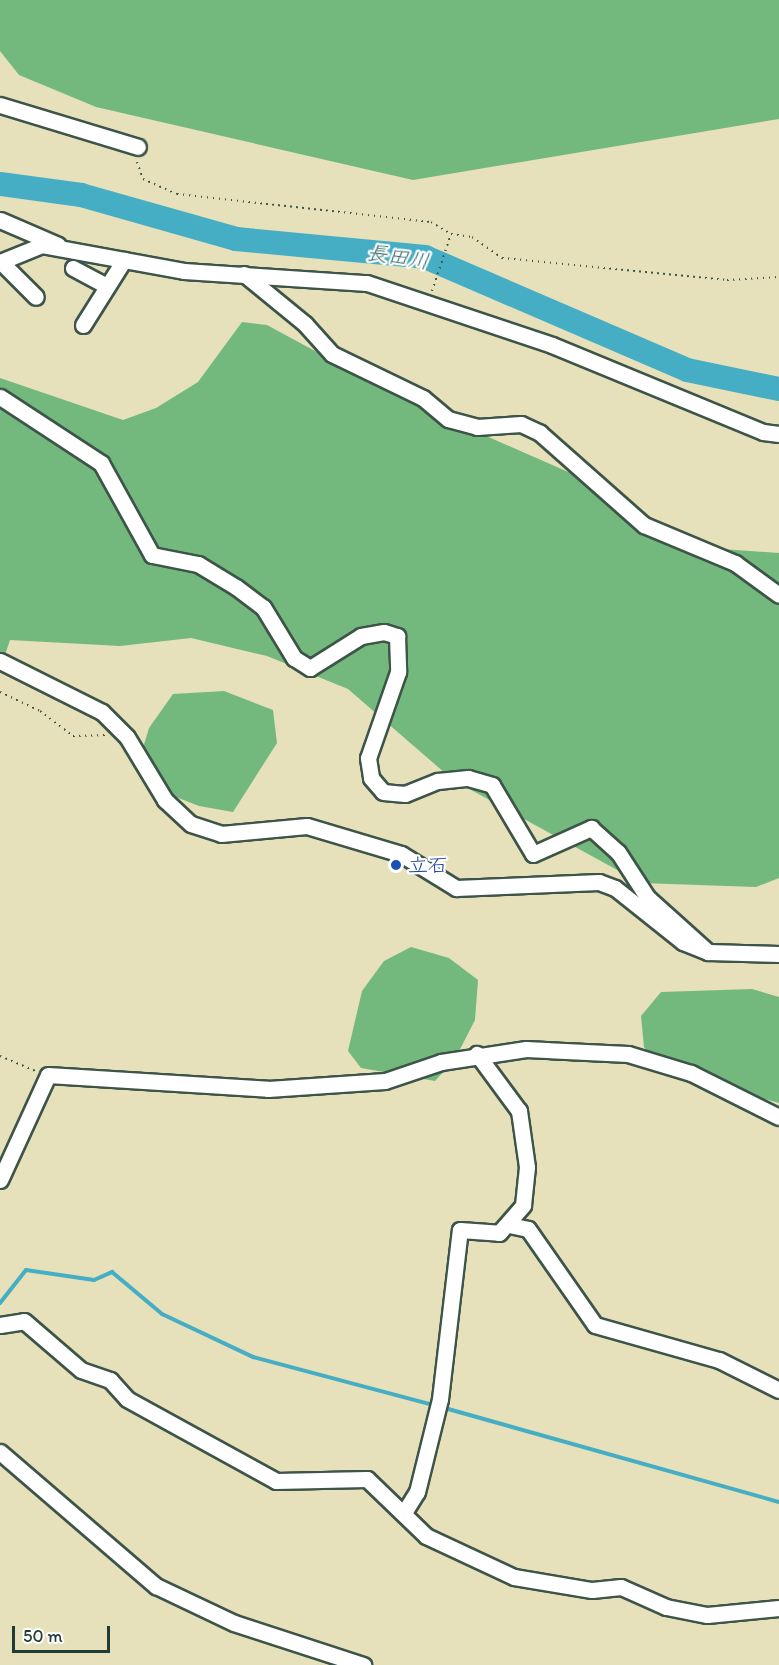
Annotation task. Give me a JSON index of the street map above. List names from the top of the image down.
{
  "water": ["長田川"],
  "places": ["立石"],
  "scale_bar": "50 m"
}
